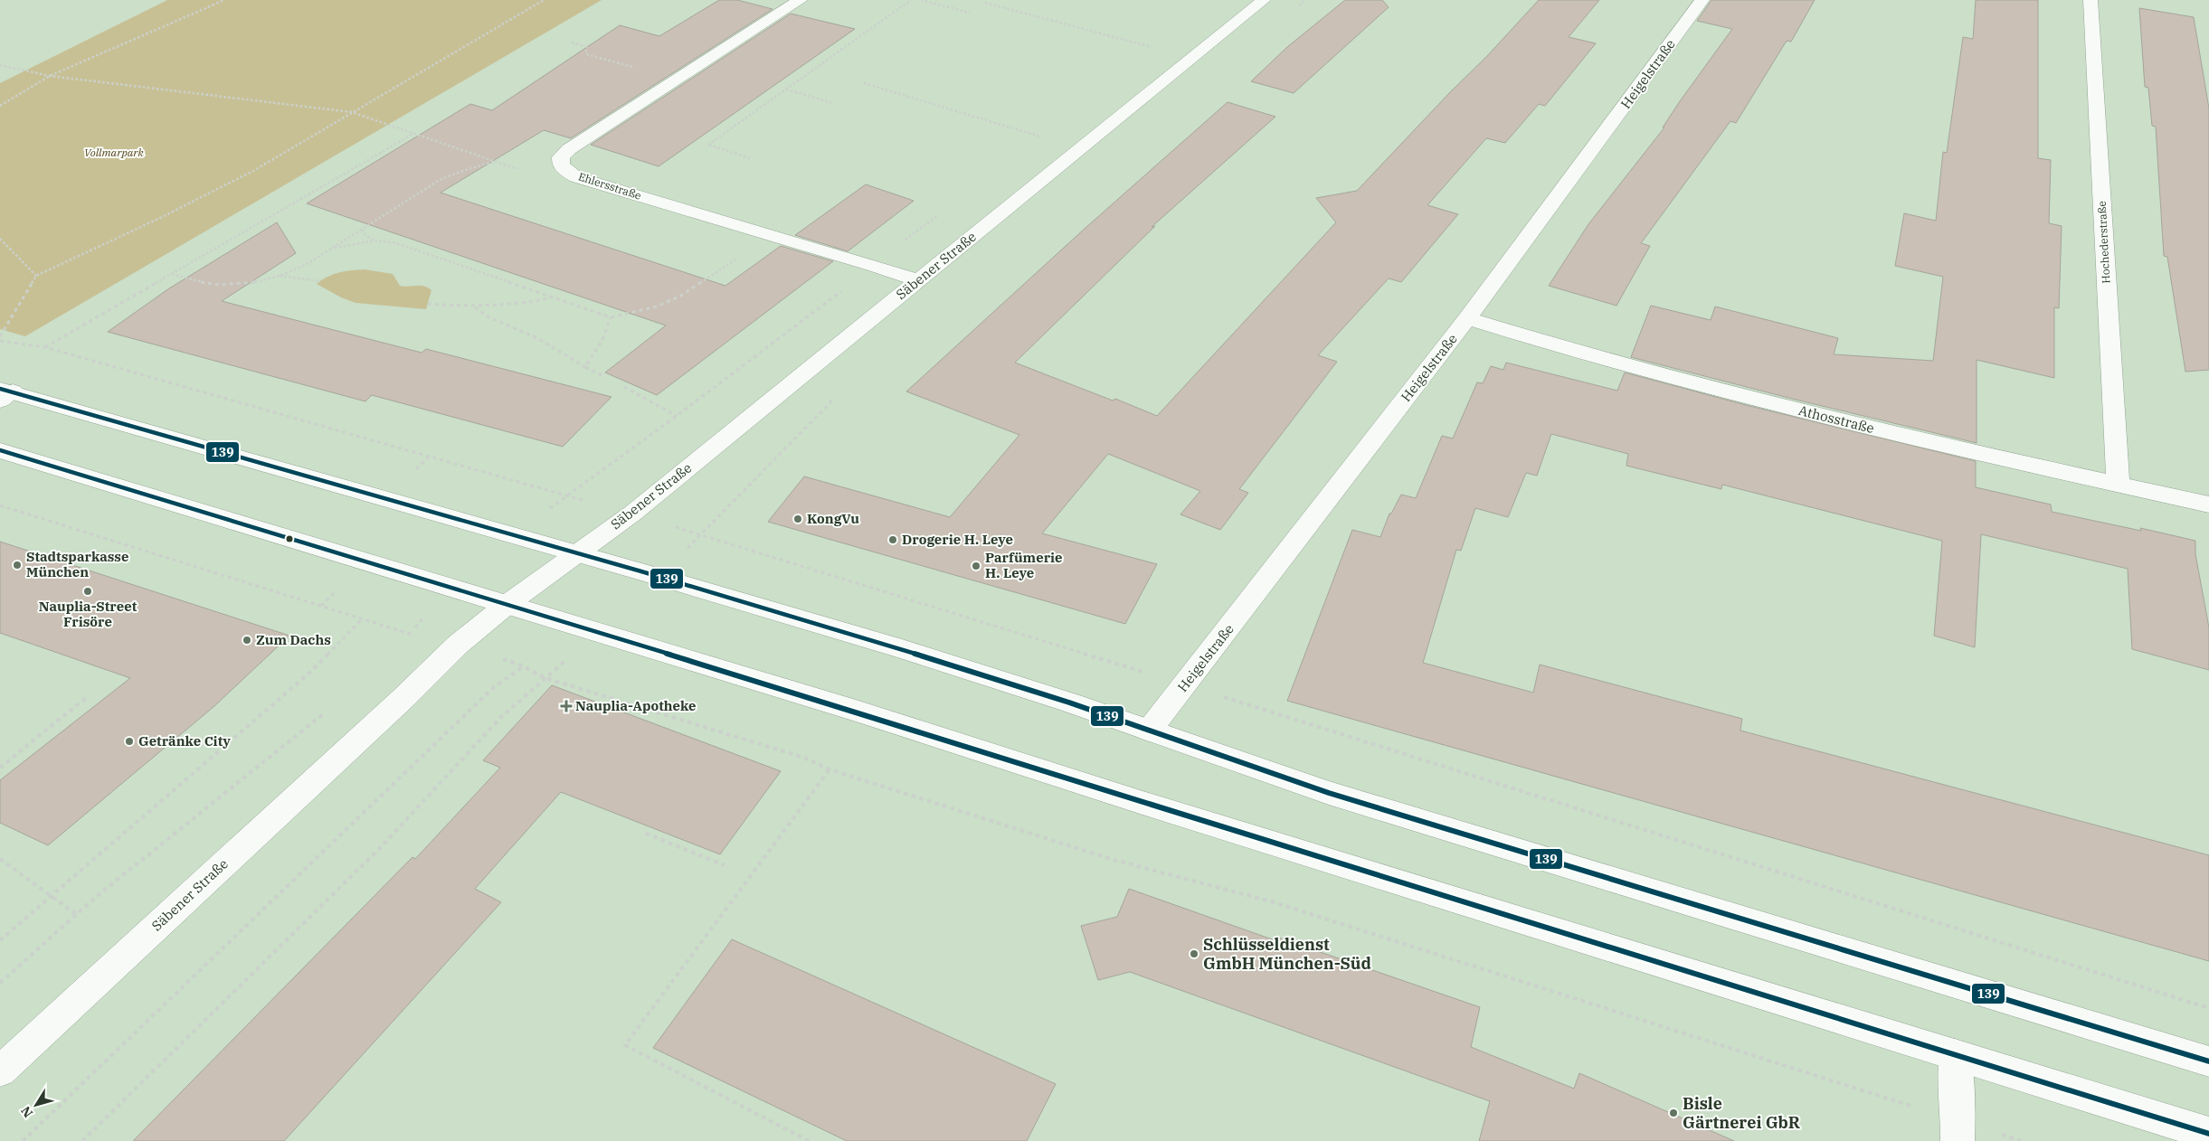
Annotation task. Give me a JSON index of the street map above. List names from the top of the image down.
{
  "streets": {
    "street": [
      "Heigelstraße",
      "Ehlersstraße",
      "Hochederstraße",
      "Säbener Straße",
      "Athosstraße"
    ]
  },
  "crossings": [
    ["Heigelstraße", "Athosstraße"],
    ["Ehlersstraße", "Säbener Straße"],
    ["Hochederstraße", "Athosstraße"]
  ],
  "parks": ["Vollmarpark"],
  "places": {
    "other": [
      "KongVu",
      "Drogerie H. Leye",
      "Stadtsparkasse München",
      "Parfümerie H. Leye",
      "Nauplia-Street Frisöre",
      "Zum Dachs",
      "Getränke City",
      "Schlüsseldienst GmbH München-Süd",
      "Bisle Gärtnerei GbR"
    ],
    "health": ["Nauplia-Apotheke"]
  },
  "lines": ["transit line 139"],
  "north": "bottom left"
}
